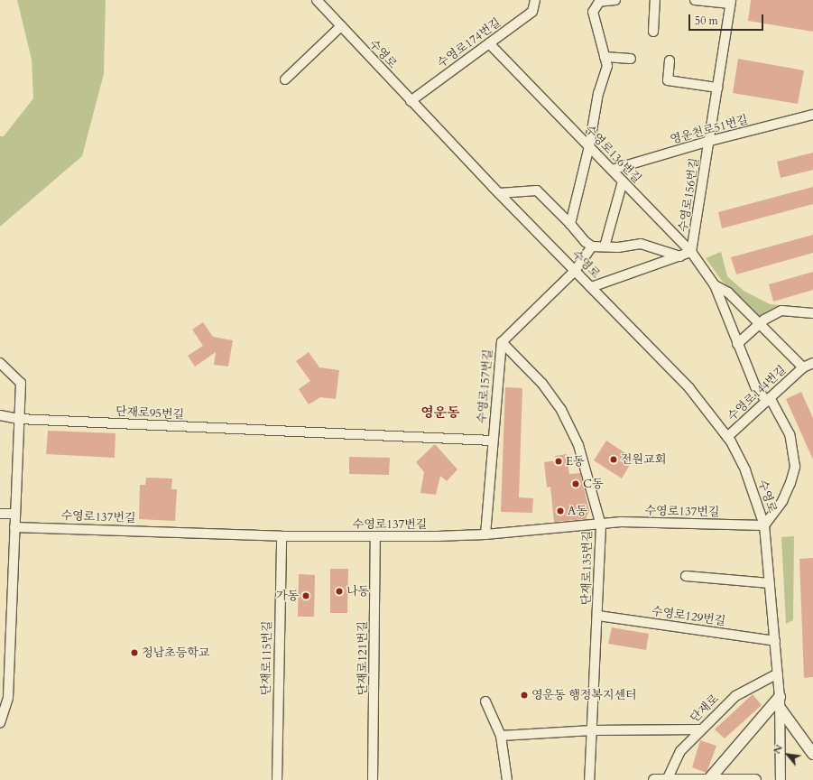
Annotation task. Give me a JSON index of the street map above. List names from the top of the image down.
{
  "streets": {
    "street": [
      "수영로174번길",
      "수영로",
      "영운천로51번길",
      "수영로136번길",
      "수영로156번길",
      "수영로157번길",
      "수영로144번길",
      "단재로95번길",
      "수영로137번길",
      "단재로135번길",
      "수영로129번길",
      "단재로115번길",
      "단재로121번길",
      "단재로"
    ]
  },
  "crossings": [
    ["수영로174번길", "수영로"],
    ["수영로174번길", "수영로136번길"],
    ["수영로", "수영로136번길"],
    ["수영로", "수영로157번길"],
    ["수영로", "수영로144번길"],
    ["수영로", "수영로137번길"],
    ["수영로", "수영로129번길"],
    ["수영로", "단재로"],
    ["영운천로51번길", "수영로136번길"],
    ["영운천로51번길", "수영로156번길"],
    ["수영로136번길", "수영로156번길"],
    ["수영로136번길", "수영로144번길"],
    ["수영로136번길", "수영로137번길"],
    ["수영로157번길", "단재로95번길"],
    ["수영로157번길", "수영로137번길"],
    ["수영로157번길", "단재로135번길"],
    ["수영로137번길", "단재로135번길"],
    ["수영로137번길", "단재로115번길"],
    ["수영로137번길", "단재로121번길"],
    ["단재로135번길", "수영로129번길"]
  ],
  "districts": ["영운동"],
  "places": [
    "전원교회",
    "E동",
    "C동",
    "A동",
    "나동",
    "가동",
    "청남초등학교",
    "영운동 행정복지센터"
  ],
  "scale_bar": "50 m",
  "north": "top left"
}
